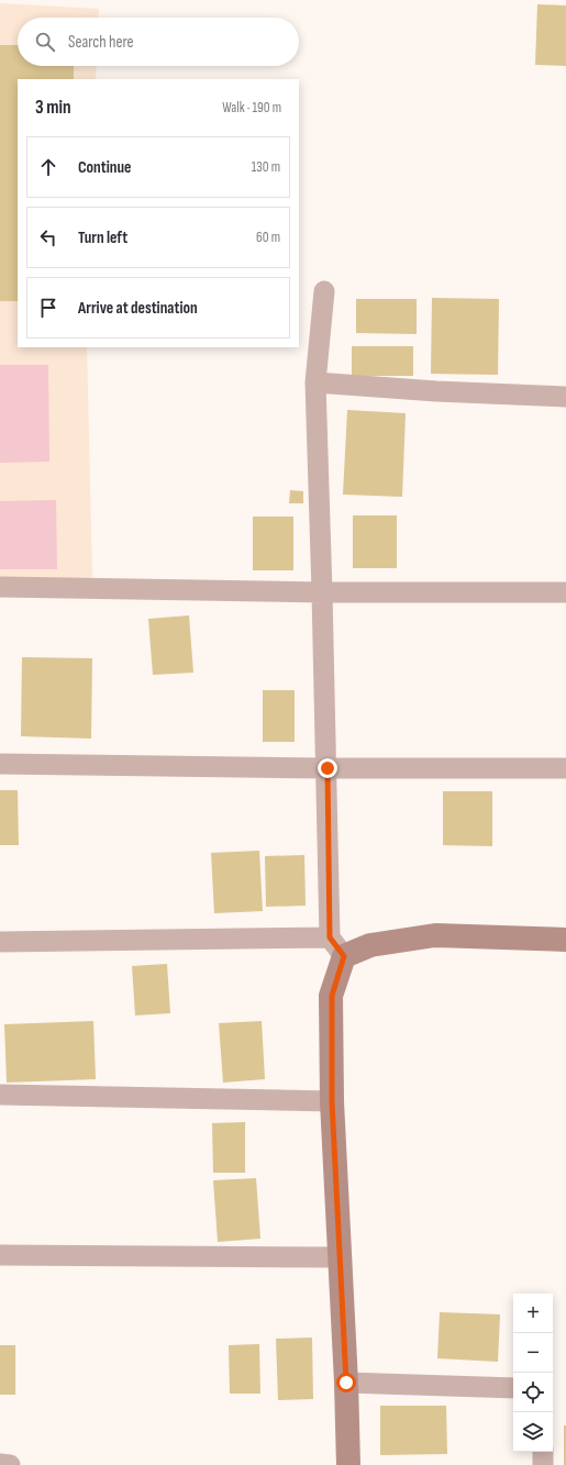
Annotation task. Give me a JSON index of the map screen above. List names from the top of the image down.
{
  "page": {
    "search": "Search here",
    "heading": ["3 min", "Walk · 190 m"],
    "list": [
      ["Continue", "130 m"],
      ["Turn left", "60 m"],
      "Arrive at destination"
    ],
    "map_buttons": ["+", "−"]
  }
}
